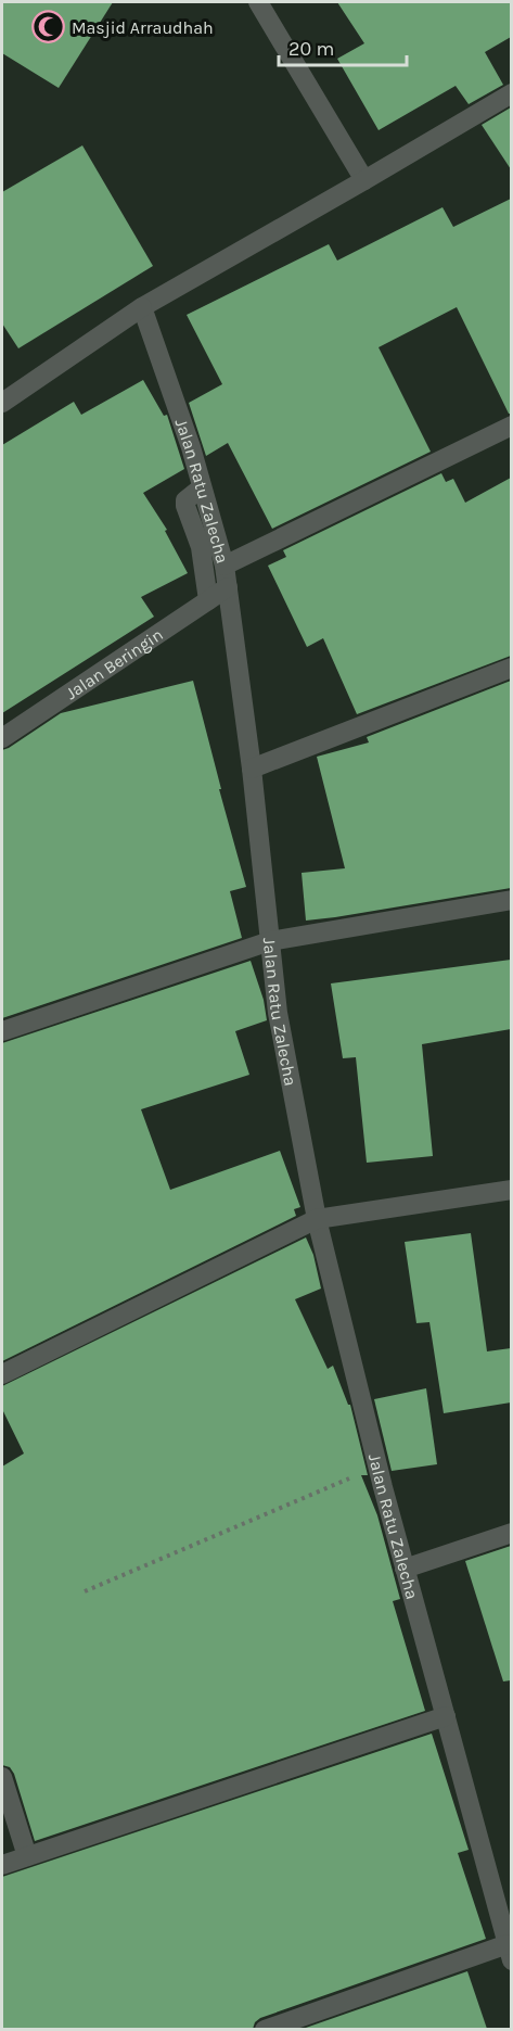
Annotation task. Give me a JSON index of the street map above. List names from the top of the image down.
{
  "streets": {
    "street": ["Jalan Ratu Zalecha", "Jalan Beringin"]
  },
  "crossings": [
    ["Jalan Ratu Zalecha", "Jalan Beringin"]
  ],
  "places": {
    "mosque": ["Masjid Arraudhah"]
  },
  "scale_bar": "20 m"
}
